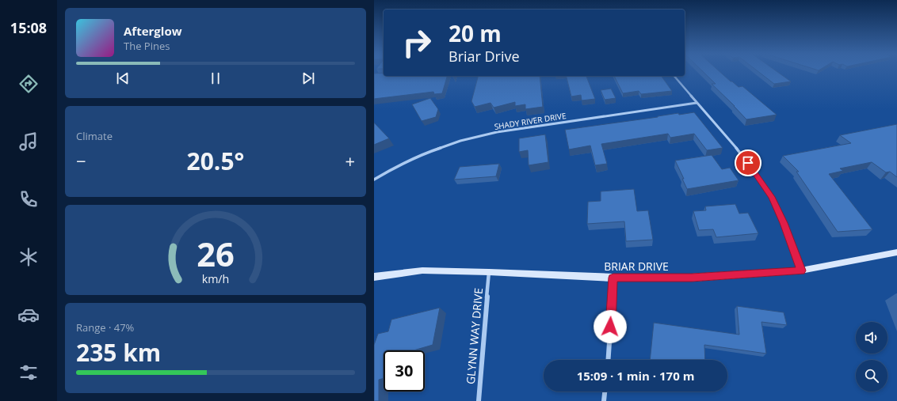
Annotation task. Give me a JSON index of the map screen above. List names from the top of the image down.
{
  "streets": {
    "street": ["SHADY RIVER DRIVE", "BRIAR DRIVE", "GLYNN WAY DRIVE"]
  },
  "crossings": [
    ["BRIAR DRIVE", "GLYNN WAY DRIVE"]
  ],
  "page": {
    "tabs": "15:08",
    "turn": ["20 m", "Briar Drive"],
    "song": ["Afterglow", "The Pines"],
    "tile": [
      "Climate",
      ["Range · 47%", "235 km"]
    ],
    "heat": ["−", "20.5°", "+"],
    "limit": "30",
    "trip": "15:09 · 1 min · 170 m",
    "gauge": ["26", "km/h"]
  }
}
